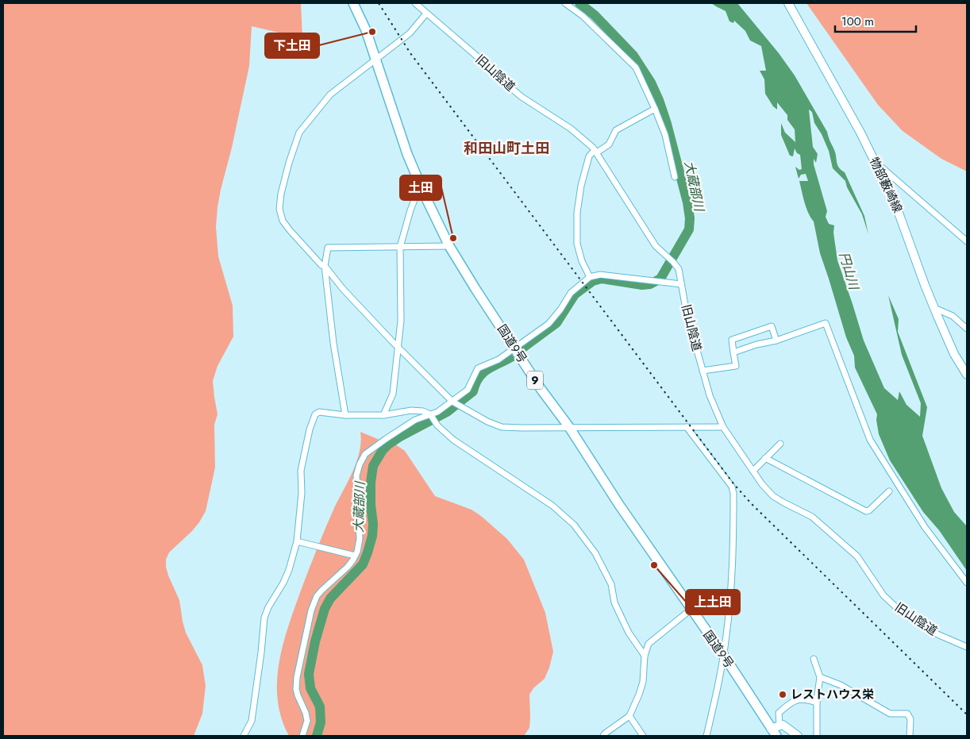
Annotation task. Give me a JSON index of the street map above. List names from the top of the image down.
{
  "streets": {
    "highway": ["国道9号", "9"],
    "main road": ["物部藪崎線"],
    "street": ["旧山陰道"]
  },
  "districts": ["和田山町土田"],
  "water": ["大蔵部川", "円山川"],
  "places": [
    "下土田",
    "土田",
    "上土田",
    "レストハウス栄"
  ],
  "scale_bar": "100 m"
}
